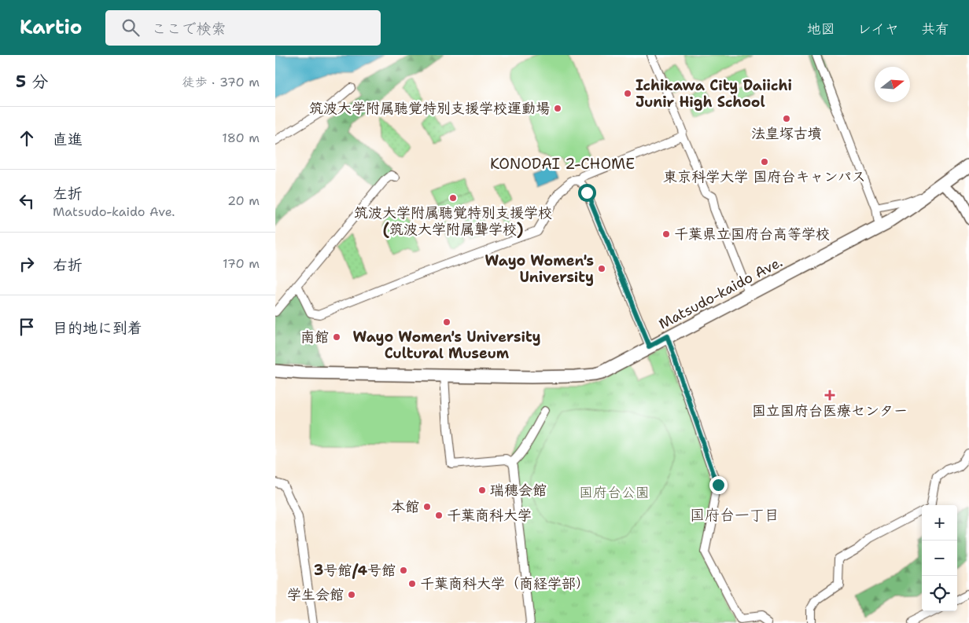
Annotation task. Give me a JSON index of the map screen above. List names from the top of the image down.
{
  "streets": {
    "main road": ["Matsudo-kaido Ave."]
  },
  "districts": ["KONODAI 2-CHOME", "国府台一丁目"],
  "parks": ["国府台公園"],
  "places": {
    "other": [
      "Ichikawa City Daiichi Junir High School",
      "筑波大学附属聴覚特別支援学校運動場",
      "法皇塚古墳",
      "東京科学大学 国府台キャンパス",
      "筑波大学附属聴覚特別支援学校 (筑波大学附属聾学校)",
      "千葉県立国府台高等学校",
      "Wayo Women's University",
      "Wayo Women's University Cultural Museum",
      "南館",
      "瑞穂会館",
      "本館",
      "千葉商科大学",
      "3号館/4号館",
      "千葉商科大学（商経学部）",
      "学生会館"
    ],
    "health": ["国立国府台医療センター"]
  },
  "north": "right",
  "page": {
    "header": "Kartio",
    "search": "ここで検索",
    "nav": ["地図", "レイヤ", "共有"],
    "heading": ["5 分", "徒歩 · 370 m"],
    "list": [
      ["直進", "180 m"],
      ["左折", "Matsudo-kaido Ave.", "20 m"],
      ["右折", "170 m"],
      "目的地に到着"
    ],
    "map_buttons": ["+", "−"]
  }
}
